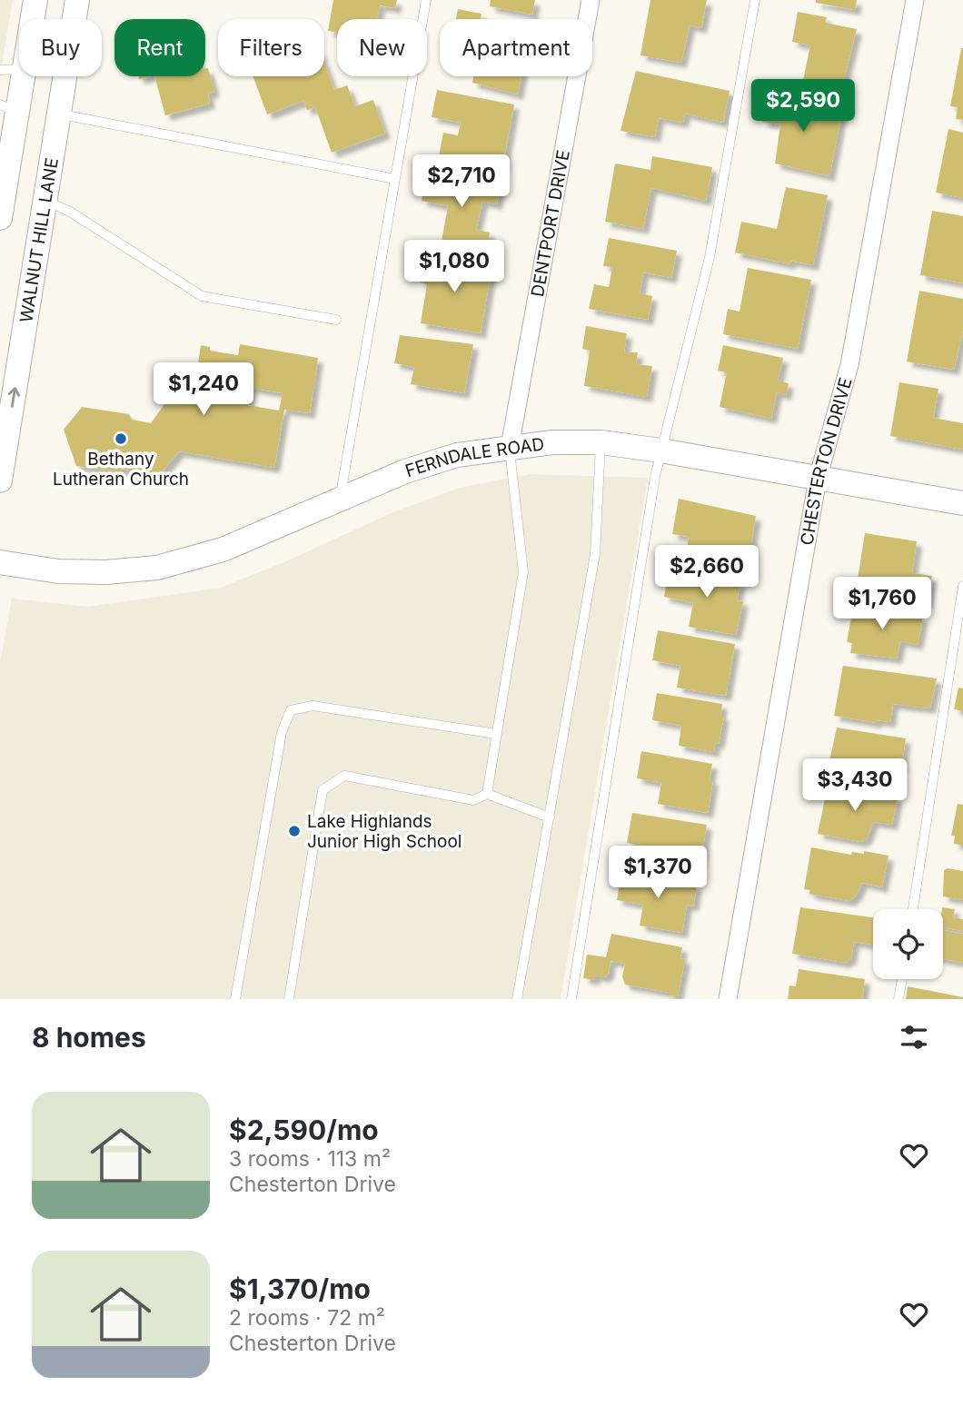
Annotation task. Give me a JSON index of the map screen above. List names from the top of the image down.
{
  "streets": {
    "street": [
      "DENTPORT DRIVE",
      "WALNUT HILL LANE",
      "FERNDALE ROAD",
      "CHESTERTON DRIVE"
    ]
  },
  "crossings": [
    ["DENTPORT DRIVE", "FERNDALE ROAD"],
    ["FERNDALE ROAD", "CHESTERTON DRIVE"]
  ],
  "one_way": ["WALNUT HILL LANE"],
  "places": ["Bethany Lutheran Church", "Lake Highlands Junior High School"],
  "page": {
    "chip": [
      "Buy",
      "Rent",
      "Filters",
      "New",
      "Apartment"
    ],
    "price": [
      "$2,590",
      "$2,710",
      "$1,080",
      "$1,240",
      "$2,660",
      "$1,760",
      "$3,430",
      "$1,370"
    ],
    "heading": "8 homes",
    "list": [
      {
        "name": "$2,590/mo",
        "note": "3 rooms · 113 m² · Chesterton Drive"
      },
      {
        "name": "$1,370/mo",
        "note": "2 rooms · 72 m² · Chesterton Drive"
      }
    ]
  }
}
